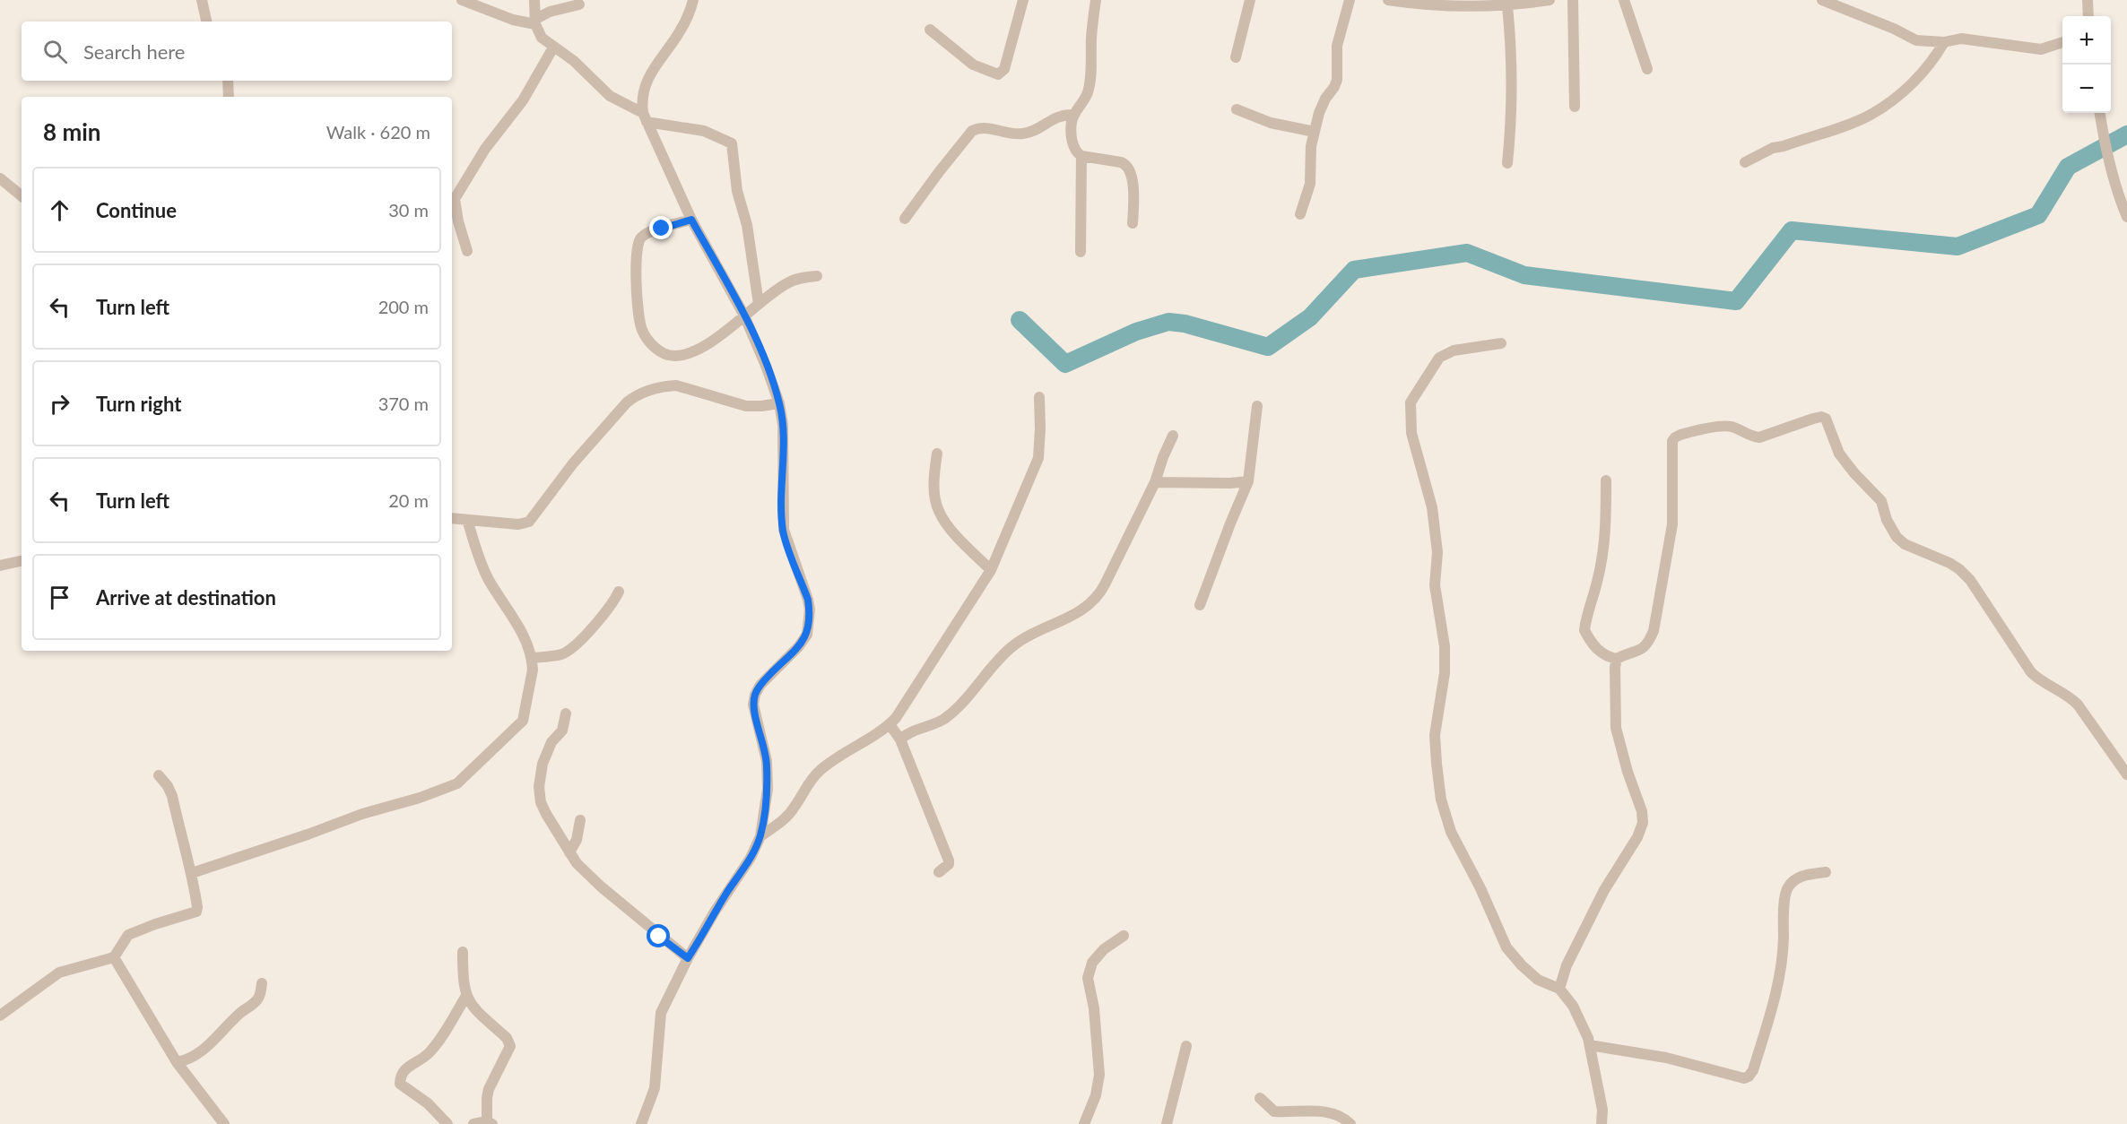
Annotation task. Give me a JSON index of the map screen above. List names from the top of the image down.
{
  "page": {
    "map_buttons": ["+", "−"],
    "search": "Search here",
    "heading": ["8 min", "Walk · 620 m"],
    "list": [
      ["Continue", "30 m"],
      ["Turn left", "200 m"],
      ["Turn right", "370 m"],
      ["Turn left", "20 m"],
      "Arrive at destination"
    ]
  }
}
